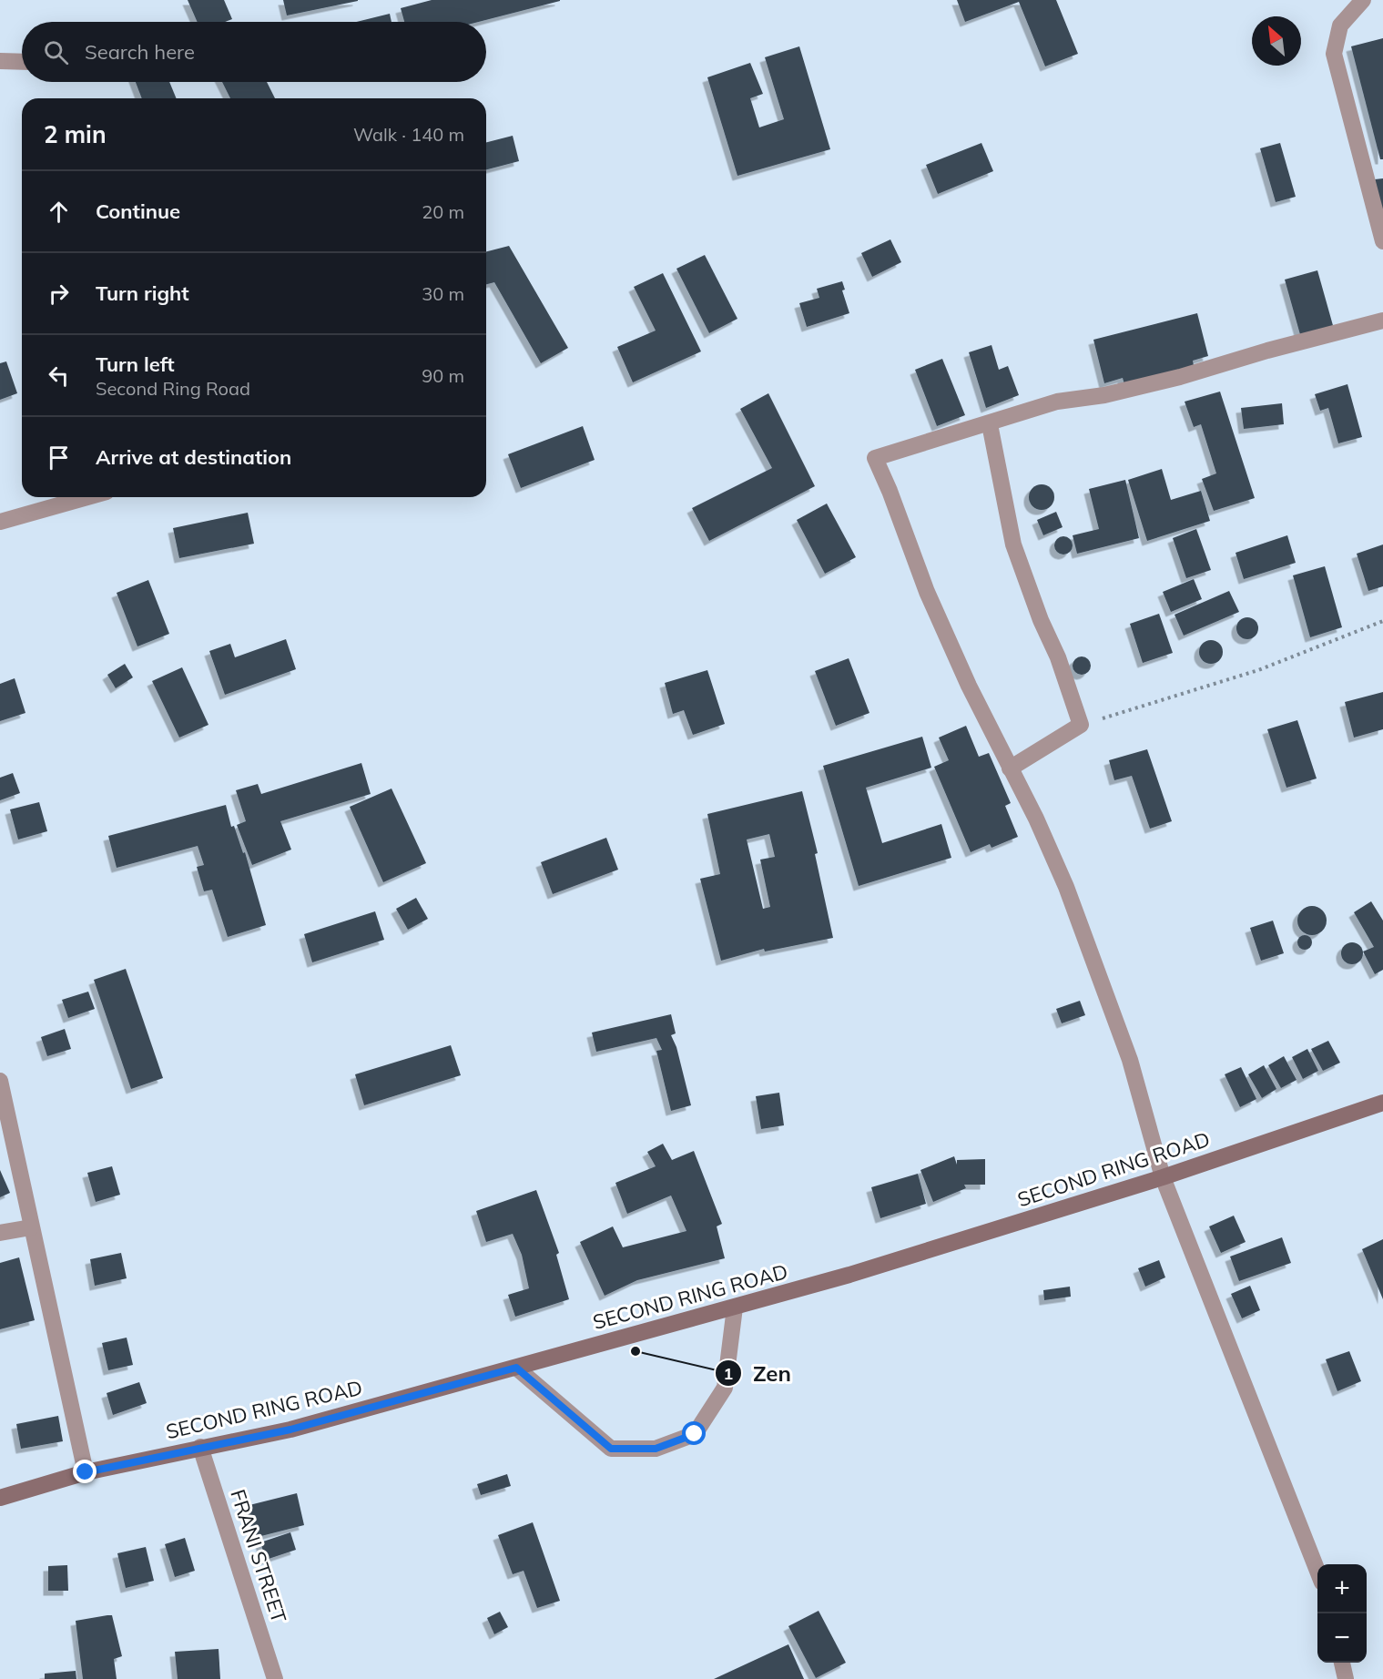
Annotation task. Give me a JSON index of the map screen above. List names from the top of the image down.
{
  "streets": {
    "main road": ["SECOND RING ROAD"],
    "street": ["FRANI STREET"]
  },
  "crossings": [
    ["SECOND RING ROAD", "FRANI STREET"]
  ],
  "places": ["Zen"],
  "north": "top left",
  "page": {
    "search": "Search here",
    "heading": ["2 min", "Walk · 140 m"],
    "list": [
      ["Continue", "20 m"],
      ["Turn right", "30 m"],
      ["Turn left", "Second Ring Road", "90 m"],
      "Arrive at destination"
    ],
    "map_buttons": ["+", "−"]
  }
}
